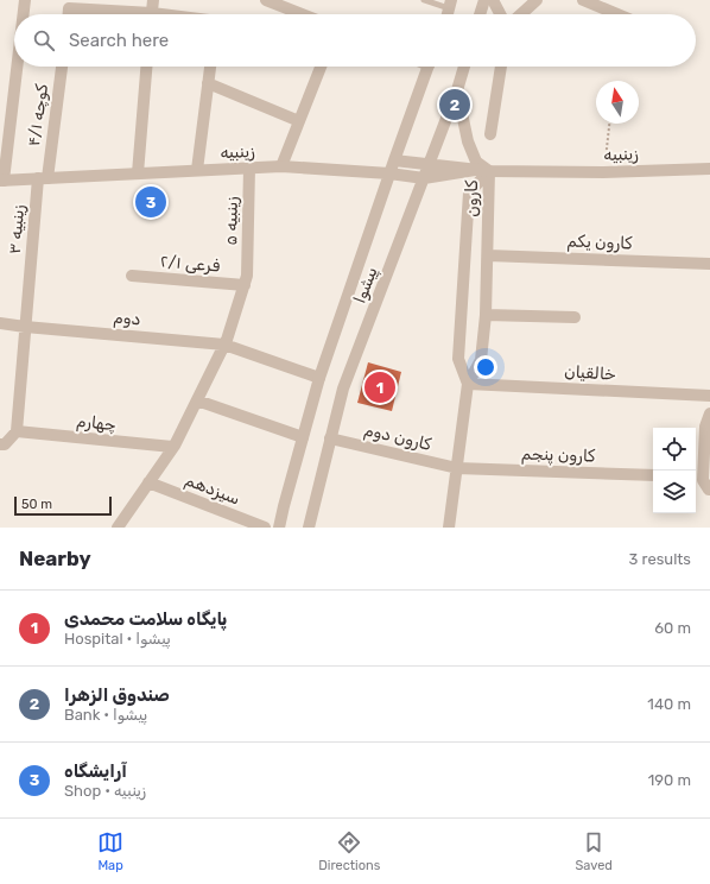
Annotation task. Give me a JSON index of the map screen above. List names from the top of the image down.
{
  "streets": {
    "street": [
      "کوچه ۴/۱",
      "زینبیه",
      "کارون",
      "زینبیه ۵",
      "زینبیه ۳",
      "کارون یکم",
      "فرعی ۲/۱",
      "پیشوا",
      "دوم",
      "خالقیان",
      "چهارم",
      "کارون دوم",
      "کارون پنجم",
      "سیزدهم"
    ]
  },
  "crossings": [
    ["کوچه ۴/۱", "زینبیه"],
    ["کوچه ۴/۱", "زینبیه ۳"],
    ["زینبیه", "کارون"],
    ["زینبیه", "زینبیه ۵"],
    ["زینبیه", "زینبیه ۳"],
    ["زینبیه", "پیشوا"],
    ["کارون", "کارون یکم"],
    ["کارون", "خالقیان"],
    ["کارون", "کارون دوم"],
    ["کارون", "کارون پنجم"],
    ["زینبیه ۵", "فرعی ۲/۱"],
    ["زینبیه ۵", "دوم"],
    ["زینبیه ۵", "چهارم"],
    ["زینبیه ۵", "سیزدهم"],
    ["زینبیه ۳", "دوم"],
    ["زینبیه ۳", "چهارم"],
    ["پیشوا", "دوم"],
    ["پیشوا", "کارون دوم"],
    ["کارون دوم", "کارون پنجم"]
  ],
  "scale_bar": "50 m",
  "north": "top",
  "page": {
    "search": "Search here",
    "pins": ["2", "3", "1"],
    "scale": "50 m",
    "heading": ["Nearby", "3 results"],
    "list": [
      {
        "mark": "1",
        "name": "پایگاه سلامت محمدی",
        "note": "Hospital · پیشوا",
        "value": "60 m"
      },
      {
        "mark": "2",
        "name": "صندوق الزهرا",
        "note": "Bank · پیشوا",
        "value": "140 m"
      },
      {
        "mark": "3",
        "name": "آرایشگاه",
        "note": "Shop · زینبیه",
        "value": "190 m"
      }
    ],
    "nav": ["Map", "Directions", "Saved"]
  }
}
